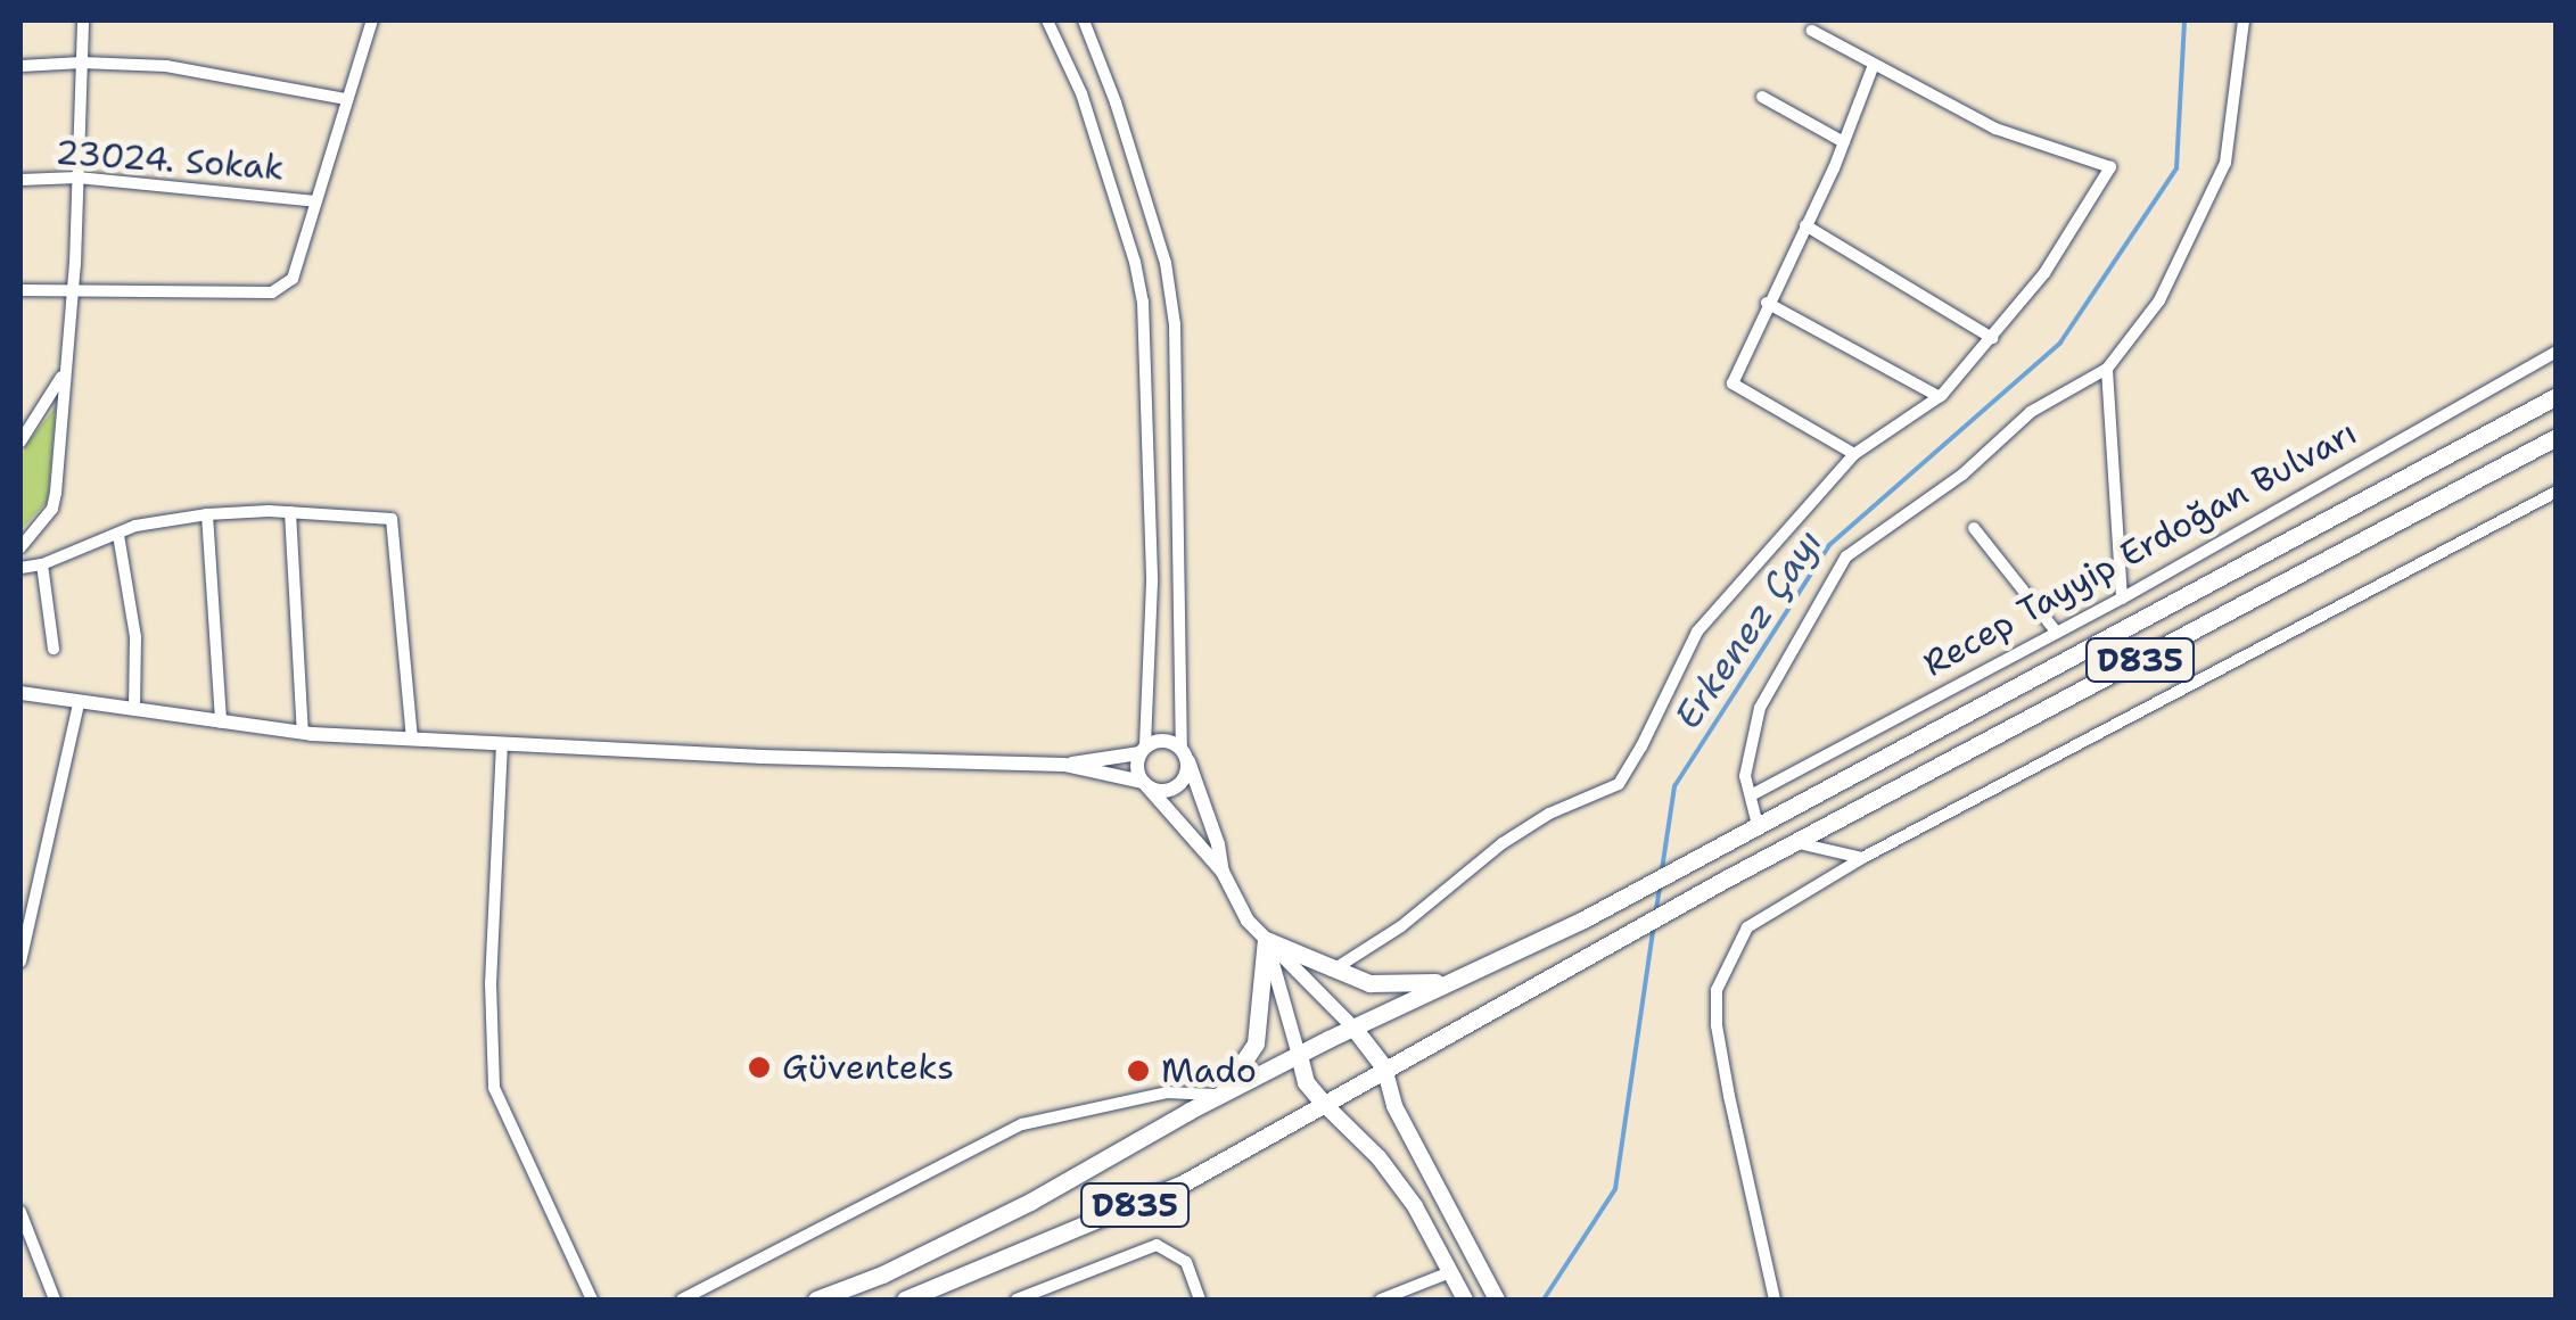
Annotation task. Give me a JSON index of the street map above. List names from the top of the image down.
{
  "streets": {
    "highway": ["Recep Tayyip Erdoğan Bulvarı", "D835"],
    "street": ["23024. Sokak"]
  },
  "crossings": [
    ["Recep Tayyip Erdoğan Bulvarı", "D835"]
  ],
  "water": ["Erkenez Çayı"],
  "places": ["Güventeks", "Mado"]
}
